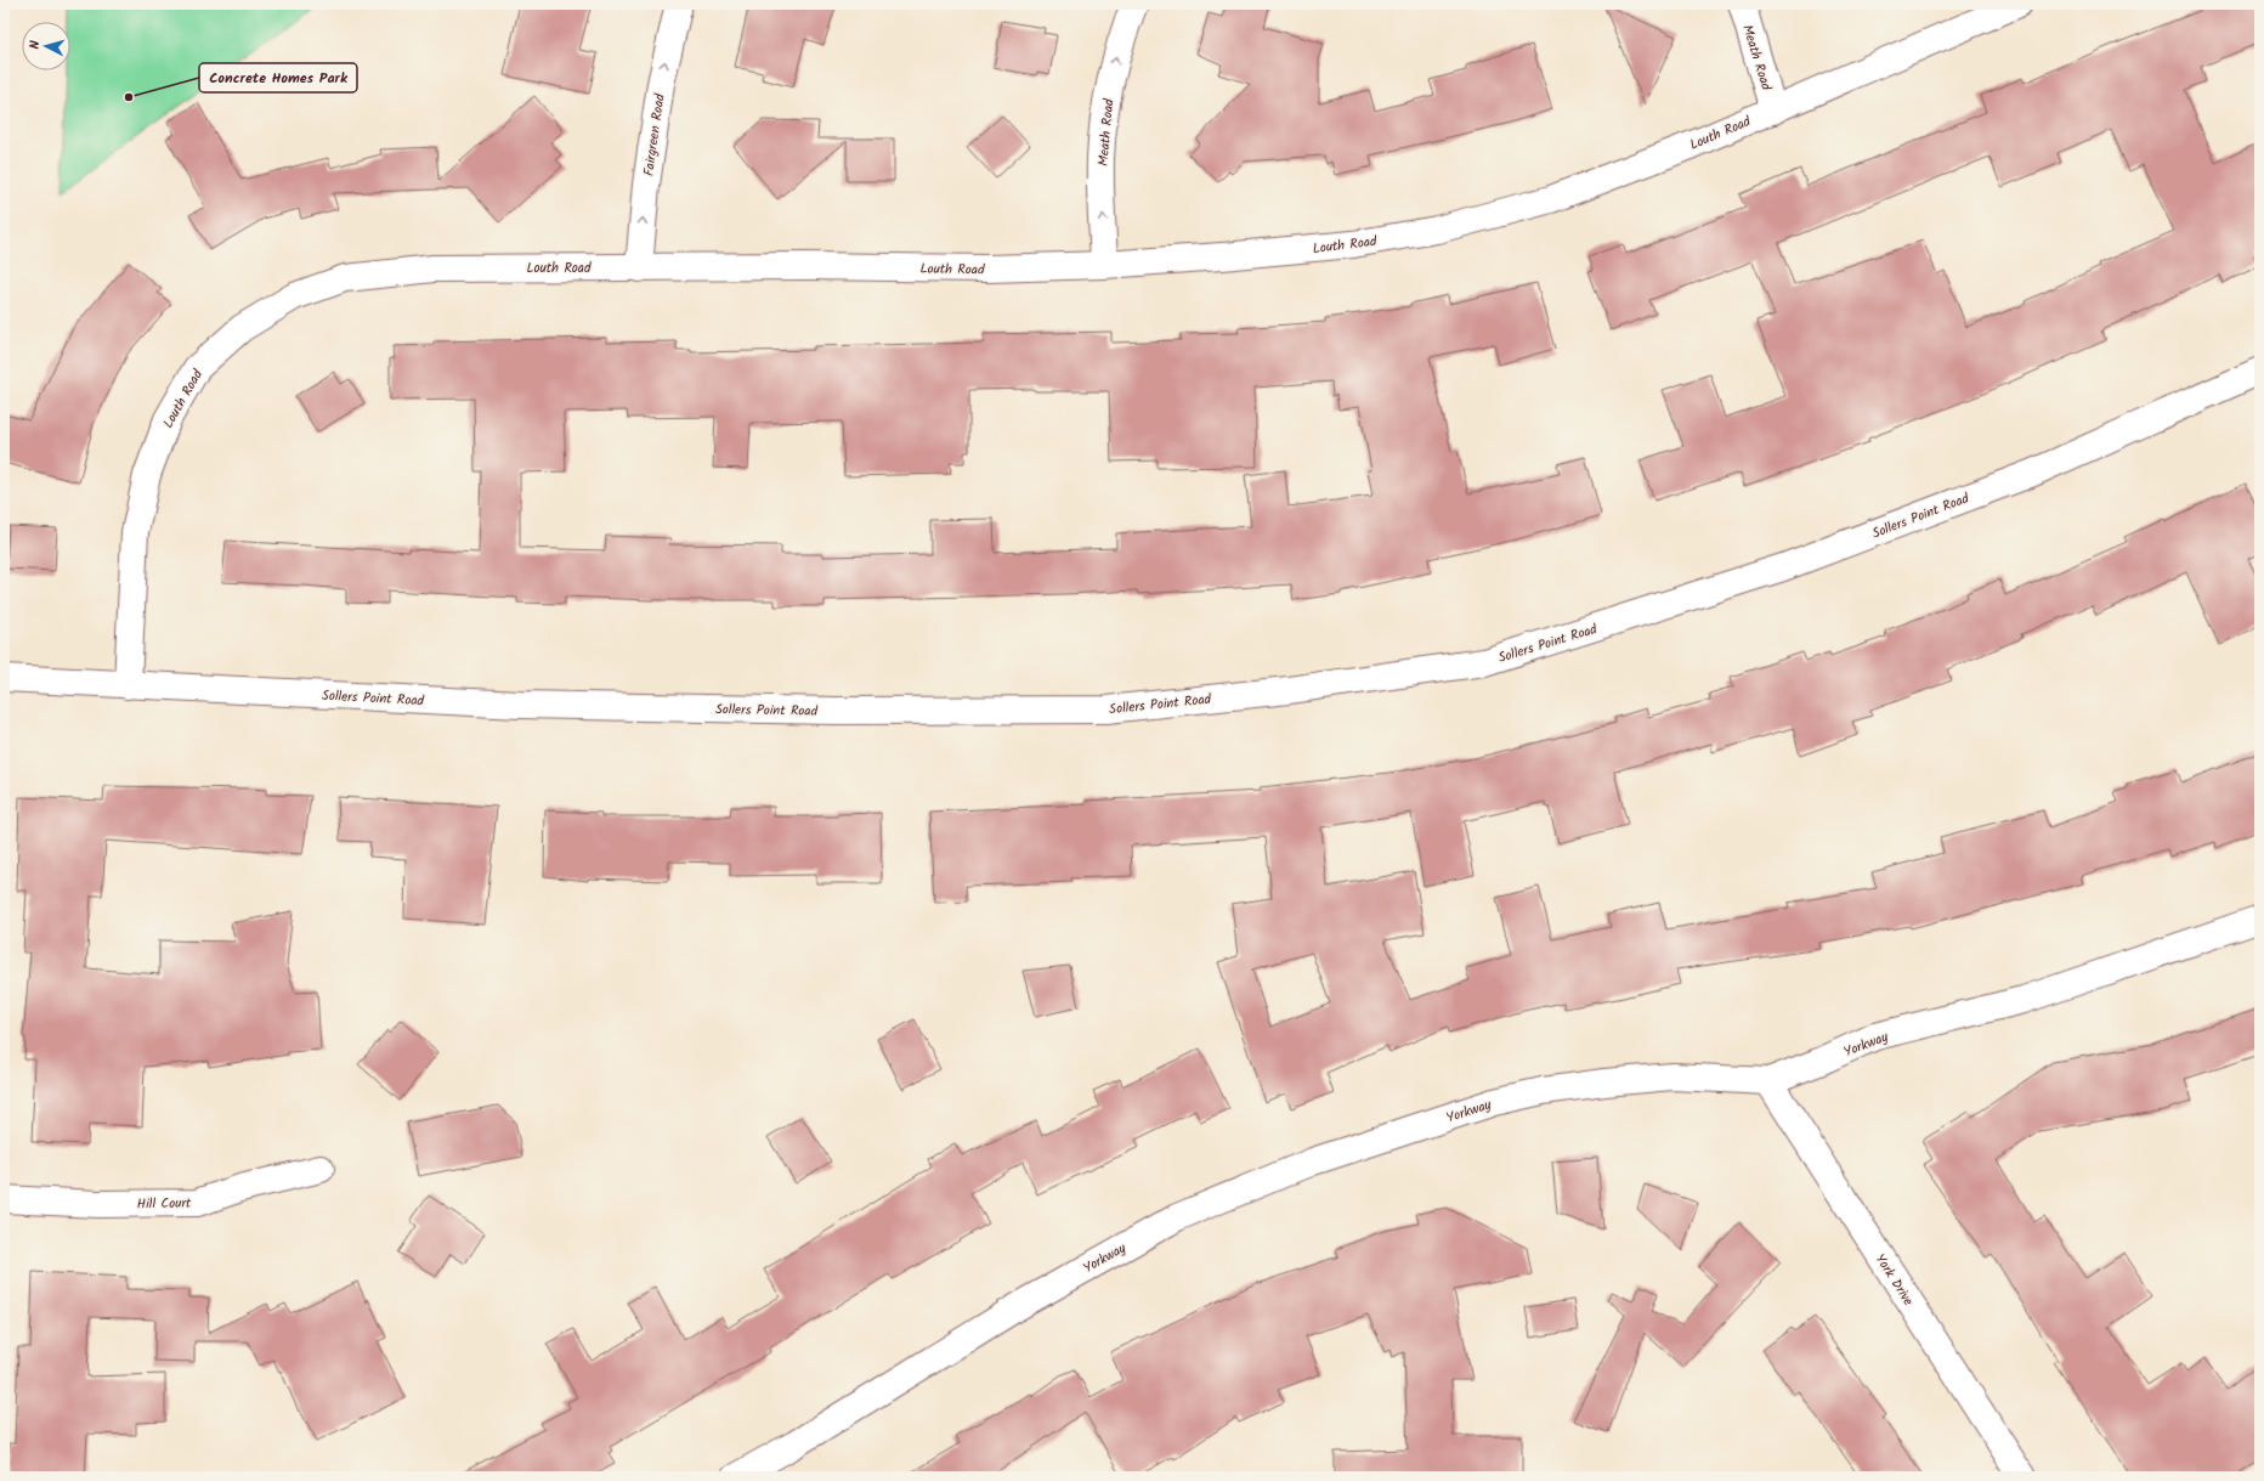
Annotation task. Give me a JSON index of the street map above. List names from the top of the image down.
{
  "streets": {
    "street": [
      "Meath Road",
      "Louth Road",
      "Fairgreen Road",
      "Sollers Point Road",
      "Yorkway",
      "Hill Court",
      "York Drive"
    ]
  },
  "crossings": [
    ["Meath Road", "Louth Road"],
    ["Louth Road", "Fairgreen Road"],
    ["Louth Road", "Sollers Point Road"],
    ["Yorkway", "York Drive"]
  ],
  "one_way": ["Meath Road", "Fairgreen Road"],
  "places": ["Concrete Homes Park"],
  "north": "left"
}
